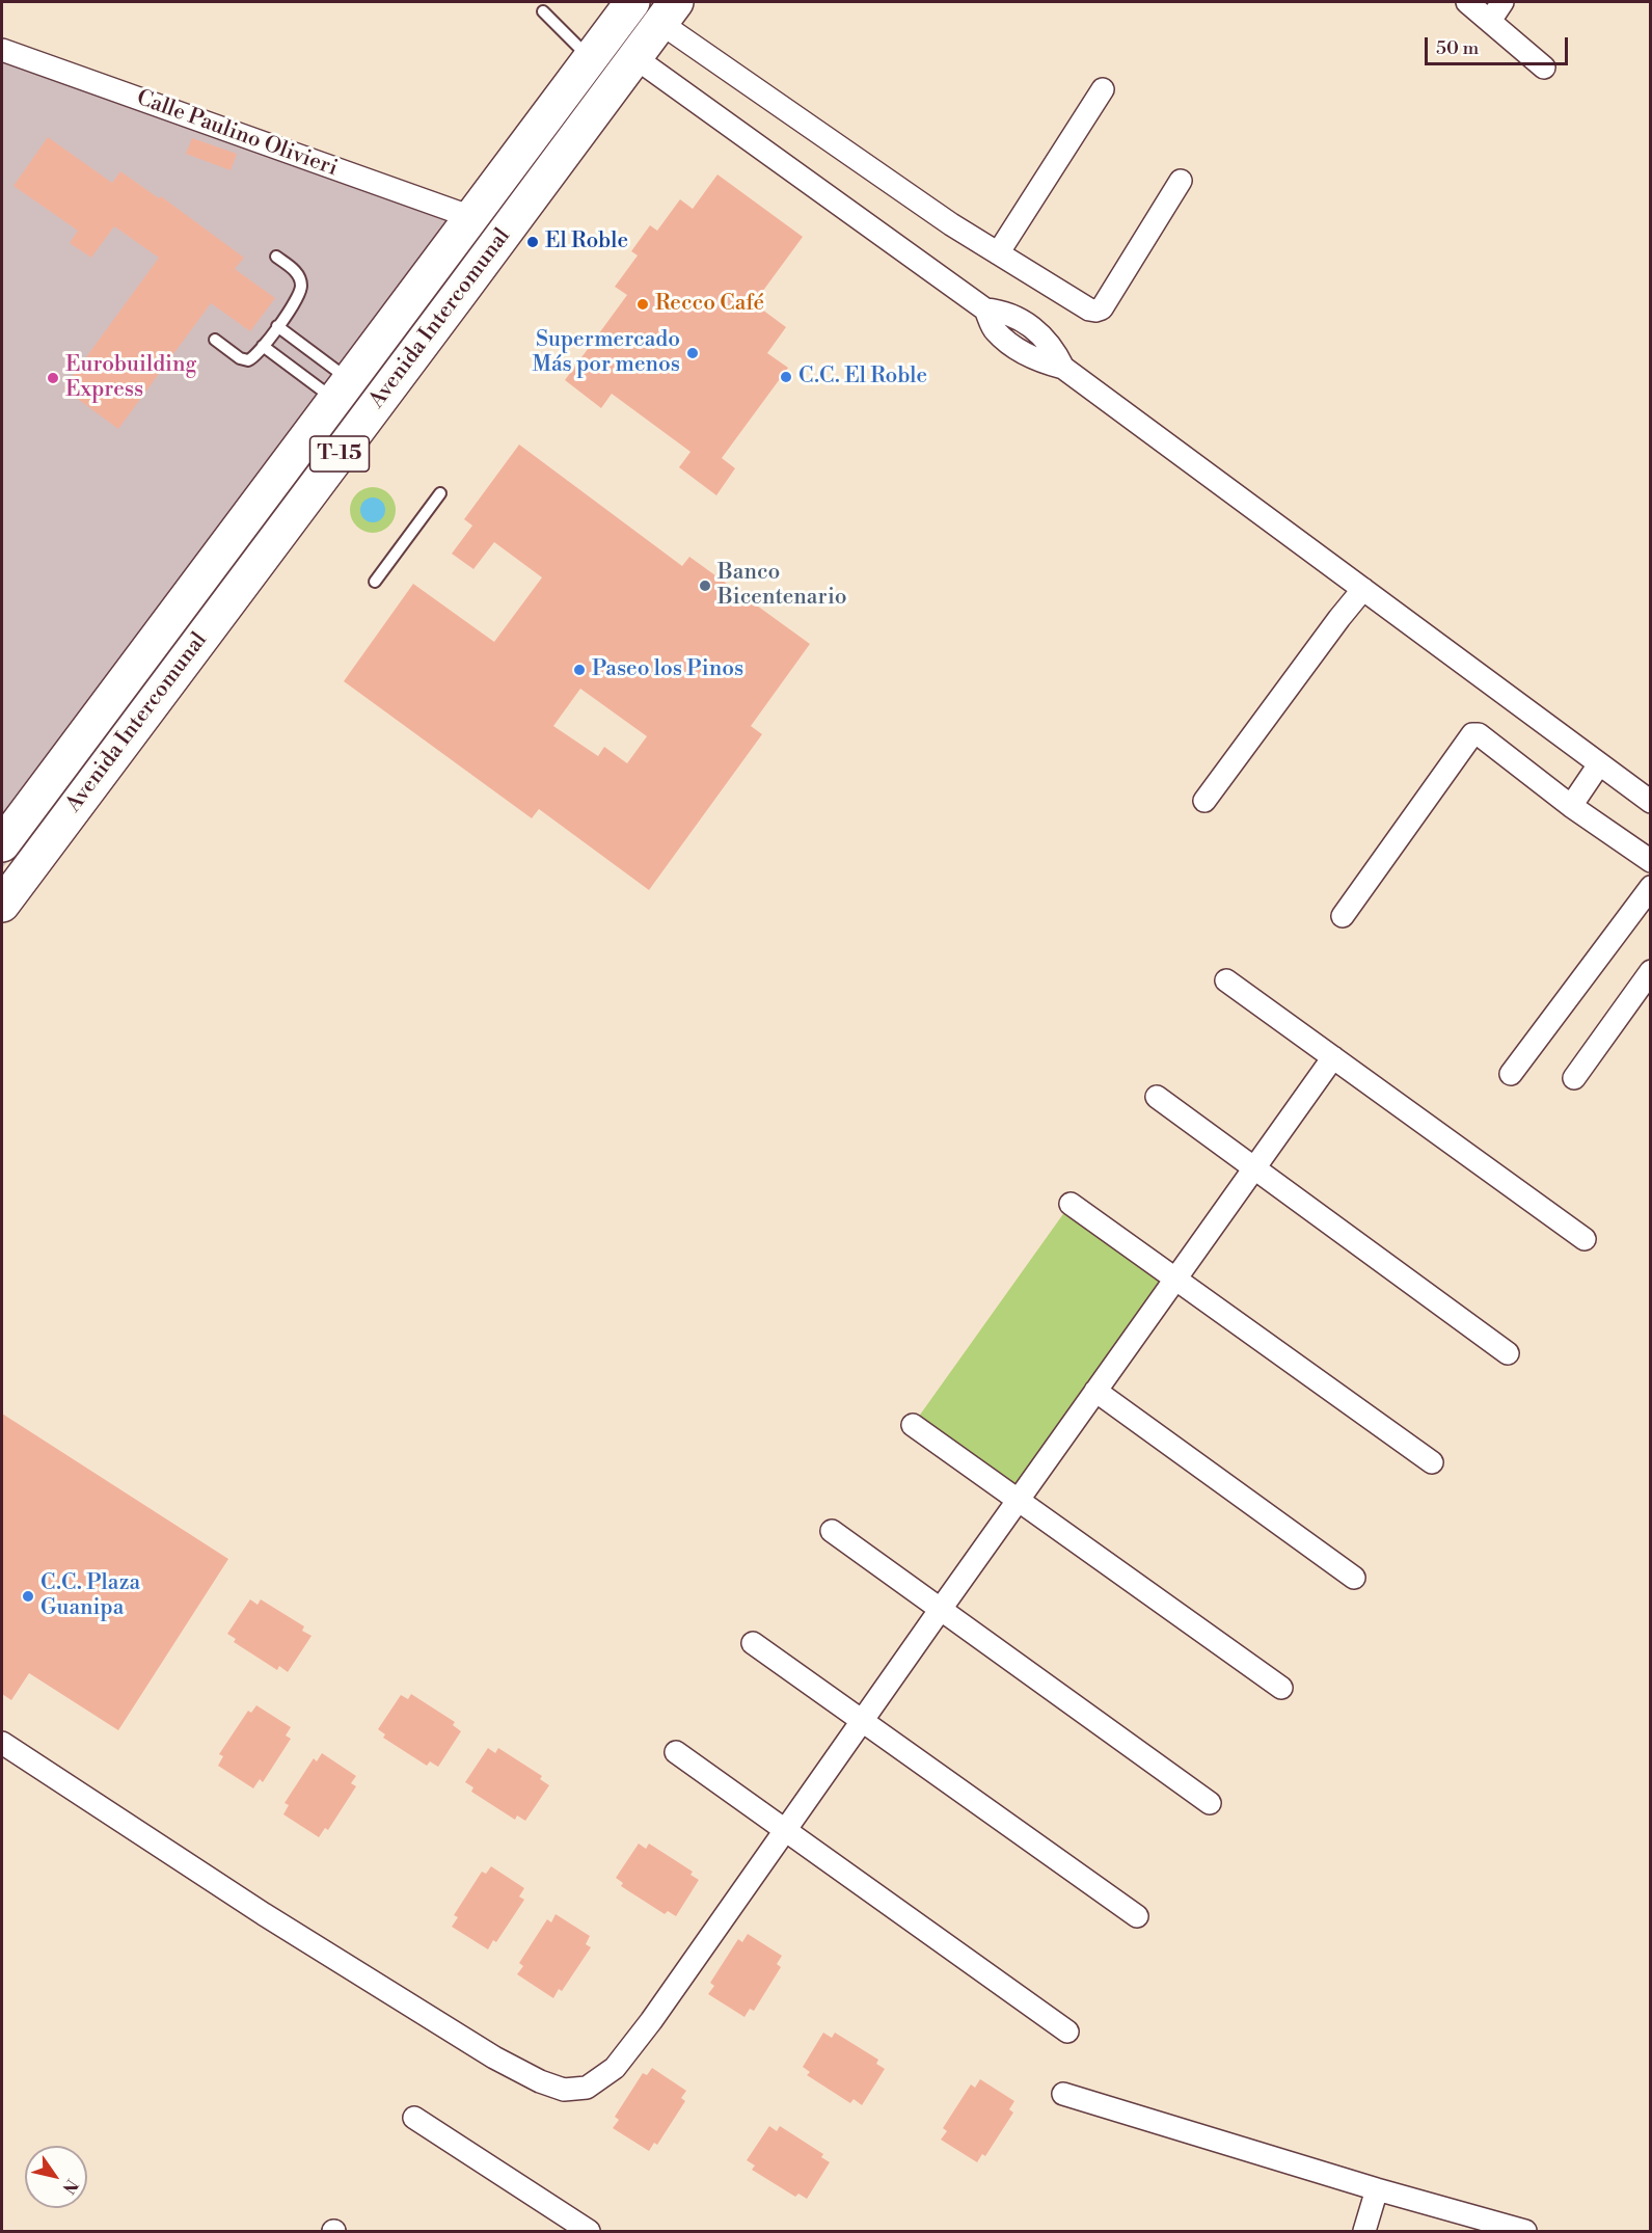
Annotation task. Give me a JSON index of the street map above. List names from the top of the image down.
{
  "streets": {
    "main road": ["Avenida Intercomunal", "T-15"],
    "street": ["Calle Paulino Olivieri"]
  },
  "crossings": [
    ["Calle Paulino Olivieri", "Avenida Intercomunal"]
  ],
  "places": [
    "El Roble",
    "Recco Café",
    "Supermercado Más por menos",
    "C.C. El Roble",
    "Eurobuilding Express",
    "Banco Bicentenario",
    "Paseo los Pinos",
    "C.C. Plaza Guanipa"
  ],
  "scale_bar": "50 m",
  "north": "bottom right"
}
